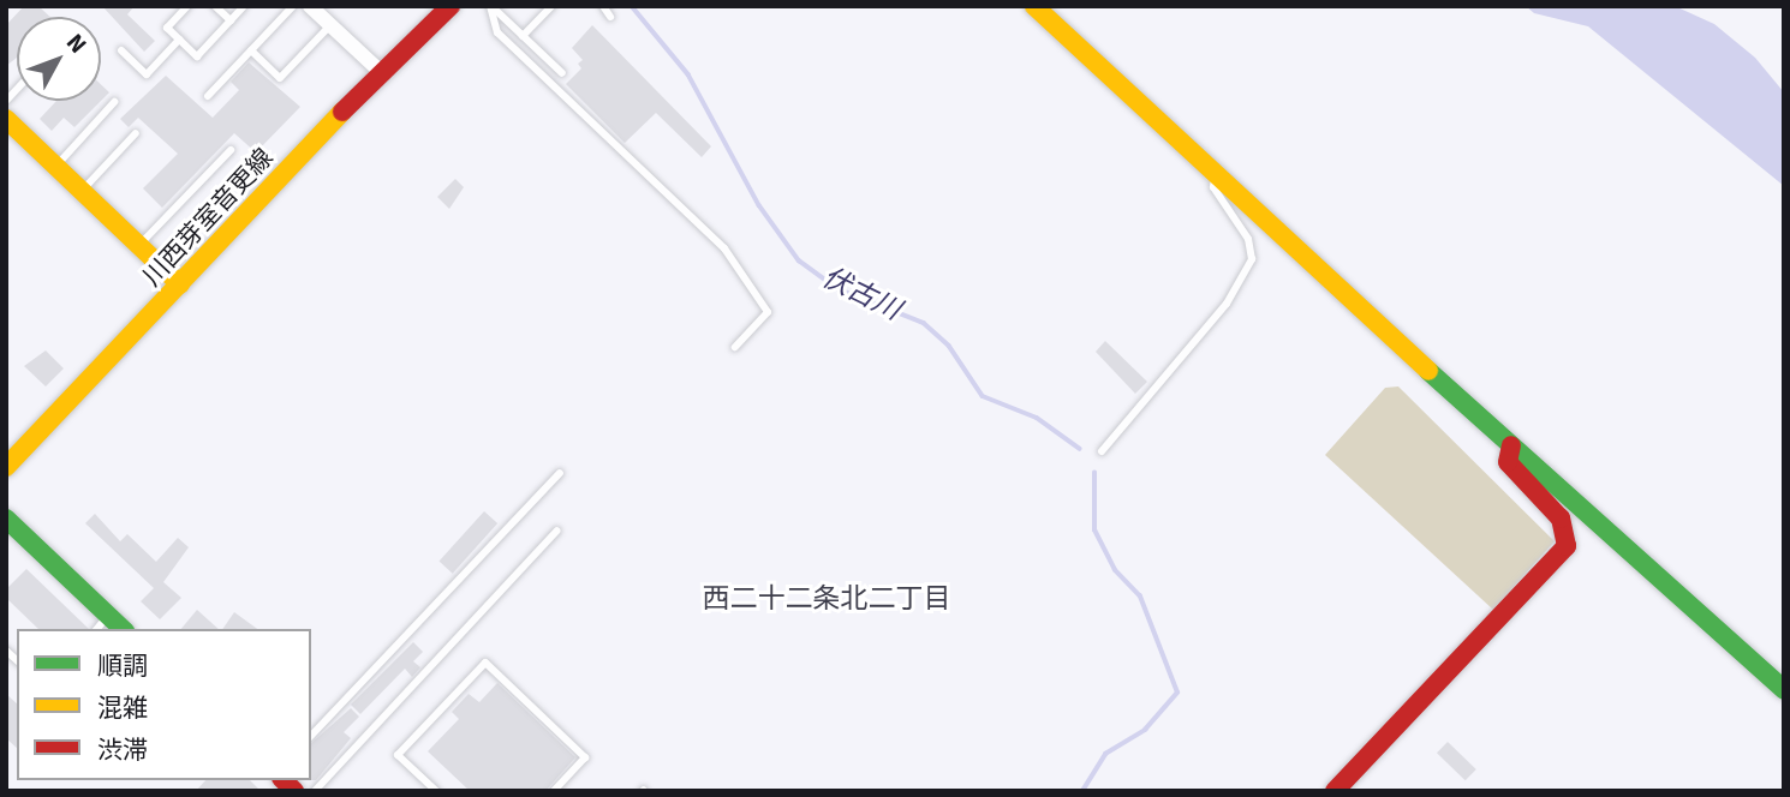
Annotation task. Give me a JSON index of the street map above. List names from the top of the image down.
{
  "streets": {
    "street": ["川西芽室音更線"]
  },
  "districts": ["西二十二条北二丁目"],
  "water": ["伏古川"],
  "legend": ["順調", "混雑", "渋滞"],
  "north": "top right"
}
